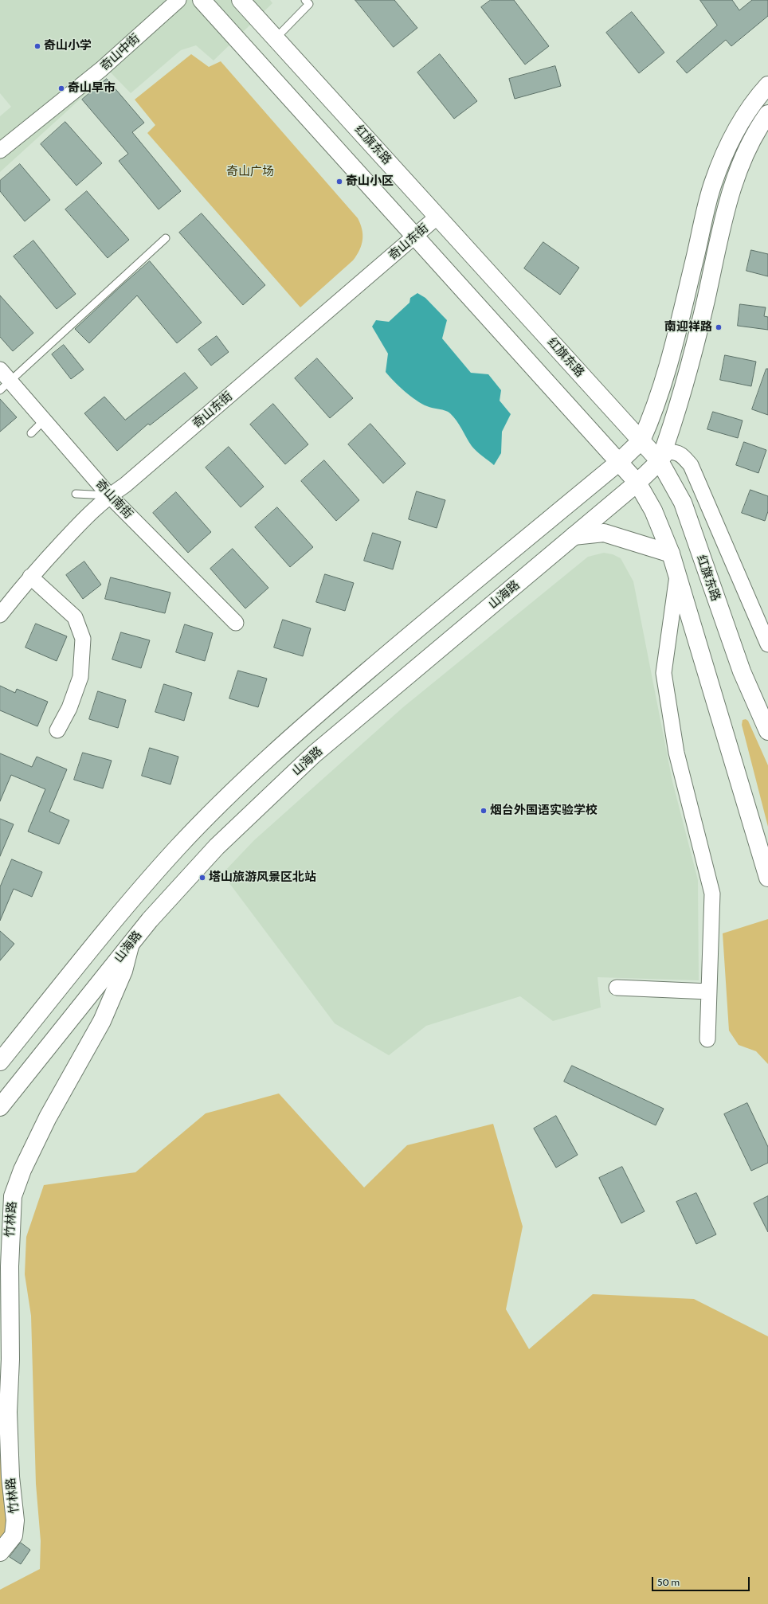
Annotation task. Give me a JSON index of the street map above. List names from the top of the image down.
{
  "streets": {
    "main road": ["红旗东路", "山海路", "竹林路"],
    "street": ["奇山中街", "奇山东街", "奇山南街"]
  },
  "crossings": [
    ["红旗东路", "奇山东街"],
    ["红旗东路", "山海路"],
    ["奇山东街", "奇山南街"],
    ["山海路", "竹林路"]
  ],
  "parks": ["奇山广场"],
  "places": [
    "奇山小学",
    "奇山早市",
    "奇山小区",
    "南迎祥路",
    "烟台外国语实验学校",
    "塔山旅游风景区北站"
  ],
  "scale_bar": "50 m"
}
